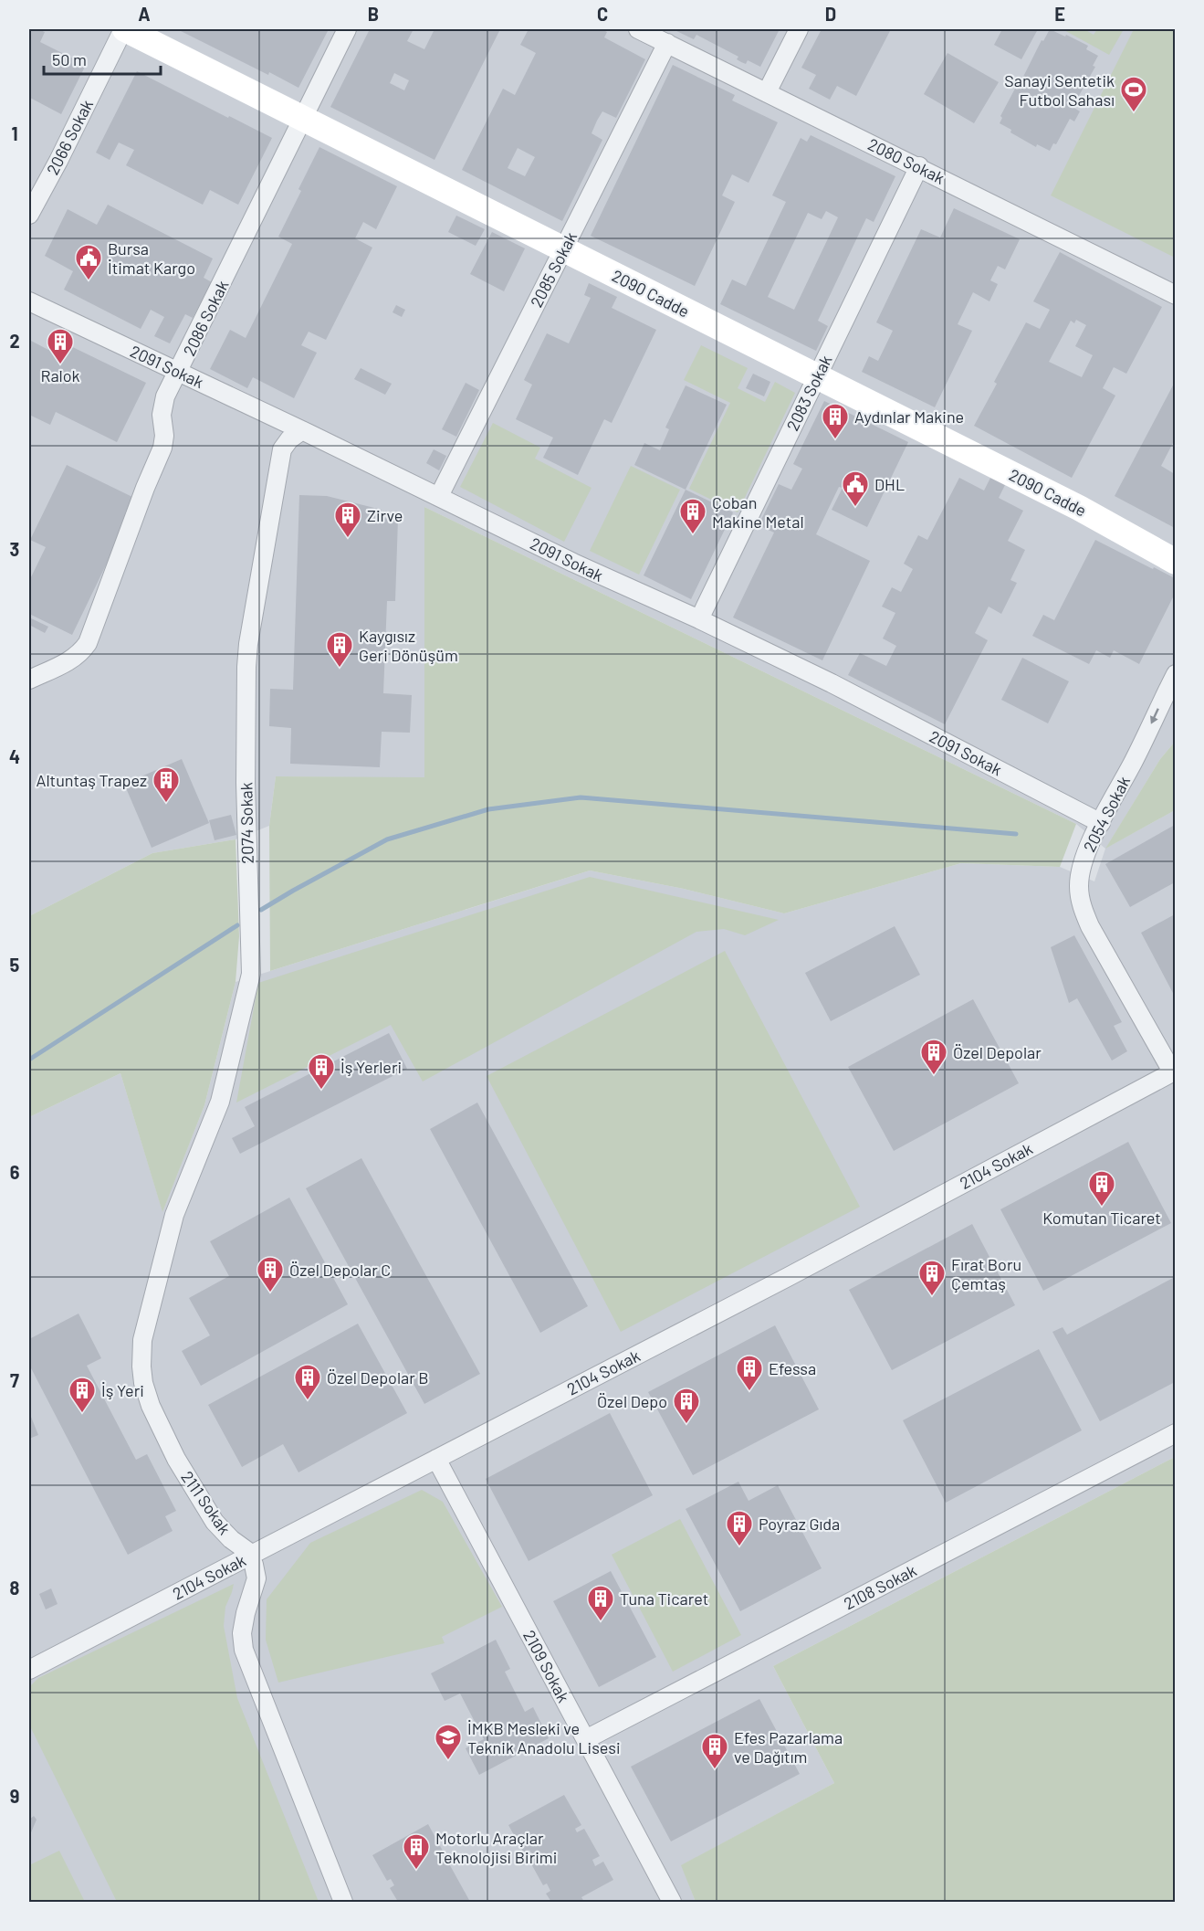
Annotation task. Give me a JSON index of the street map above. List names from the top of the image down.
{
  "streets": {
    "street": [
      "2066 Sokak",
      "2080 Sokak",
      "2085 Sokak",
      "2090 Cadde",
      "2086 Sokak",
      "2091 Sokak",
      "2083 Sokak",
      "2054 Sokak",
      "2074 Sokak",
      "2104 Sokak",
      "2111 Sokak",
      "2108 Sokak",
      "2109 Sokak"
    ]
  },
  "crossings": [
    ["2066 Sokak", "2090 Cadde"],
    ["2080 Sokak", "2085 Sokak"],
    ["2080 Sokak", "2083 Sokak"],
    ["2085 Sokak", "2090 Cadde"],
    ["2085 Sokak", "2091 Sokak"],
    ["2090 Cadde", "2086 Sokak"],
    ["2090 Cadde", "2083 Sokak"],
    ["2086 Sokak", "2091 Sokak"],
    ["2091 Sokak", "2083 Sokak"],
    ["2091 Sokak", "2054 Sokak"],
    ["2091 Sokak", "2074 Sokak"],
    ["2054 Sokak", "2104 Sokak"],
    ["2074 Sokak", "2111 Sokak"],
    ["2104 Sokak", "2111 Sokak"],
    ["2104 Sokak", "2109 Sokak"],
    ["2108 Sokak", "2109 Sokak"]
  ],
  "one_way": ["2054 Sokak"],
  "places": {
    "sports": ["Sanayi Sentetik Futbol Sahası"],
    "public building": ["Bursa İtimat Kargo", "DHL"],
    "building": [
      "Ralok",
      "Aydınlar Makine",
      "Çoban Makine Metal",
      "Zirve",
      "Kaygısız Geri Dönüşüm",
      "Altuntaş Trapez",
      "Özel Depolar",
      "İş Yerleri",
      "Komutan Ticaret",
      "Özel Depolar C",
      "Fırat Boru Çemtaş",
      "Efessa",
      "Özel Depolar B",
      "İş Yeri",
      "Özel Depo",
      "Poyraz Gıda",
      "Tuna Ticaret",
      "Efes Pazarlama ve Dağıtım",
      "Motorlu Araçlar Teknolojisi Birimi"
    ],
    "school or university": ["İMKB Mesleki ve Teknik Anadolu Lisesi"]
  },
  "scale_bar": "50 m",
  "grid": {
    "columns": [
      "A",
      "B",
      "C",
      "D",
      "E"
    ],
    "rows": [
      "1",
      "2",
      "3",
      "4",
      "5",
      "6",
      "7",
      "8",
      "9"
    ]
  }
}
